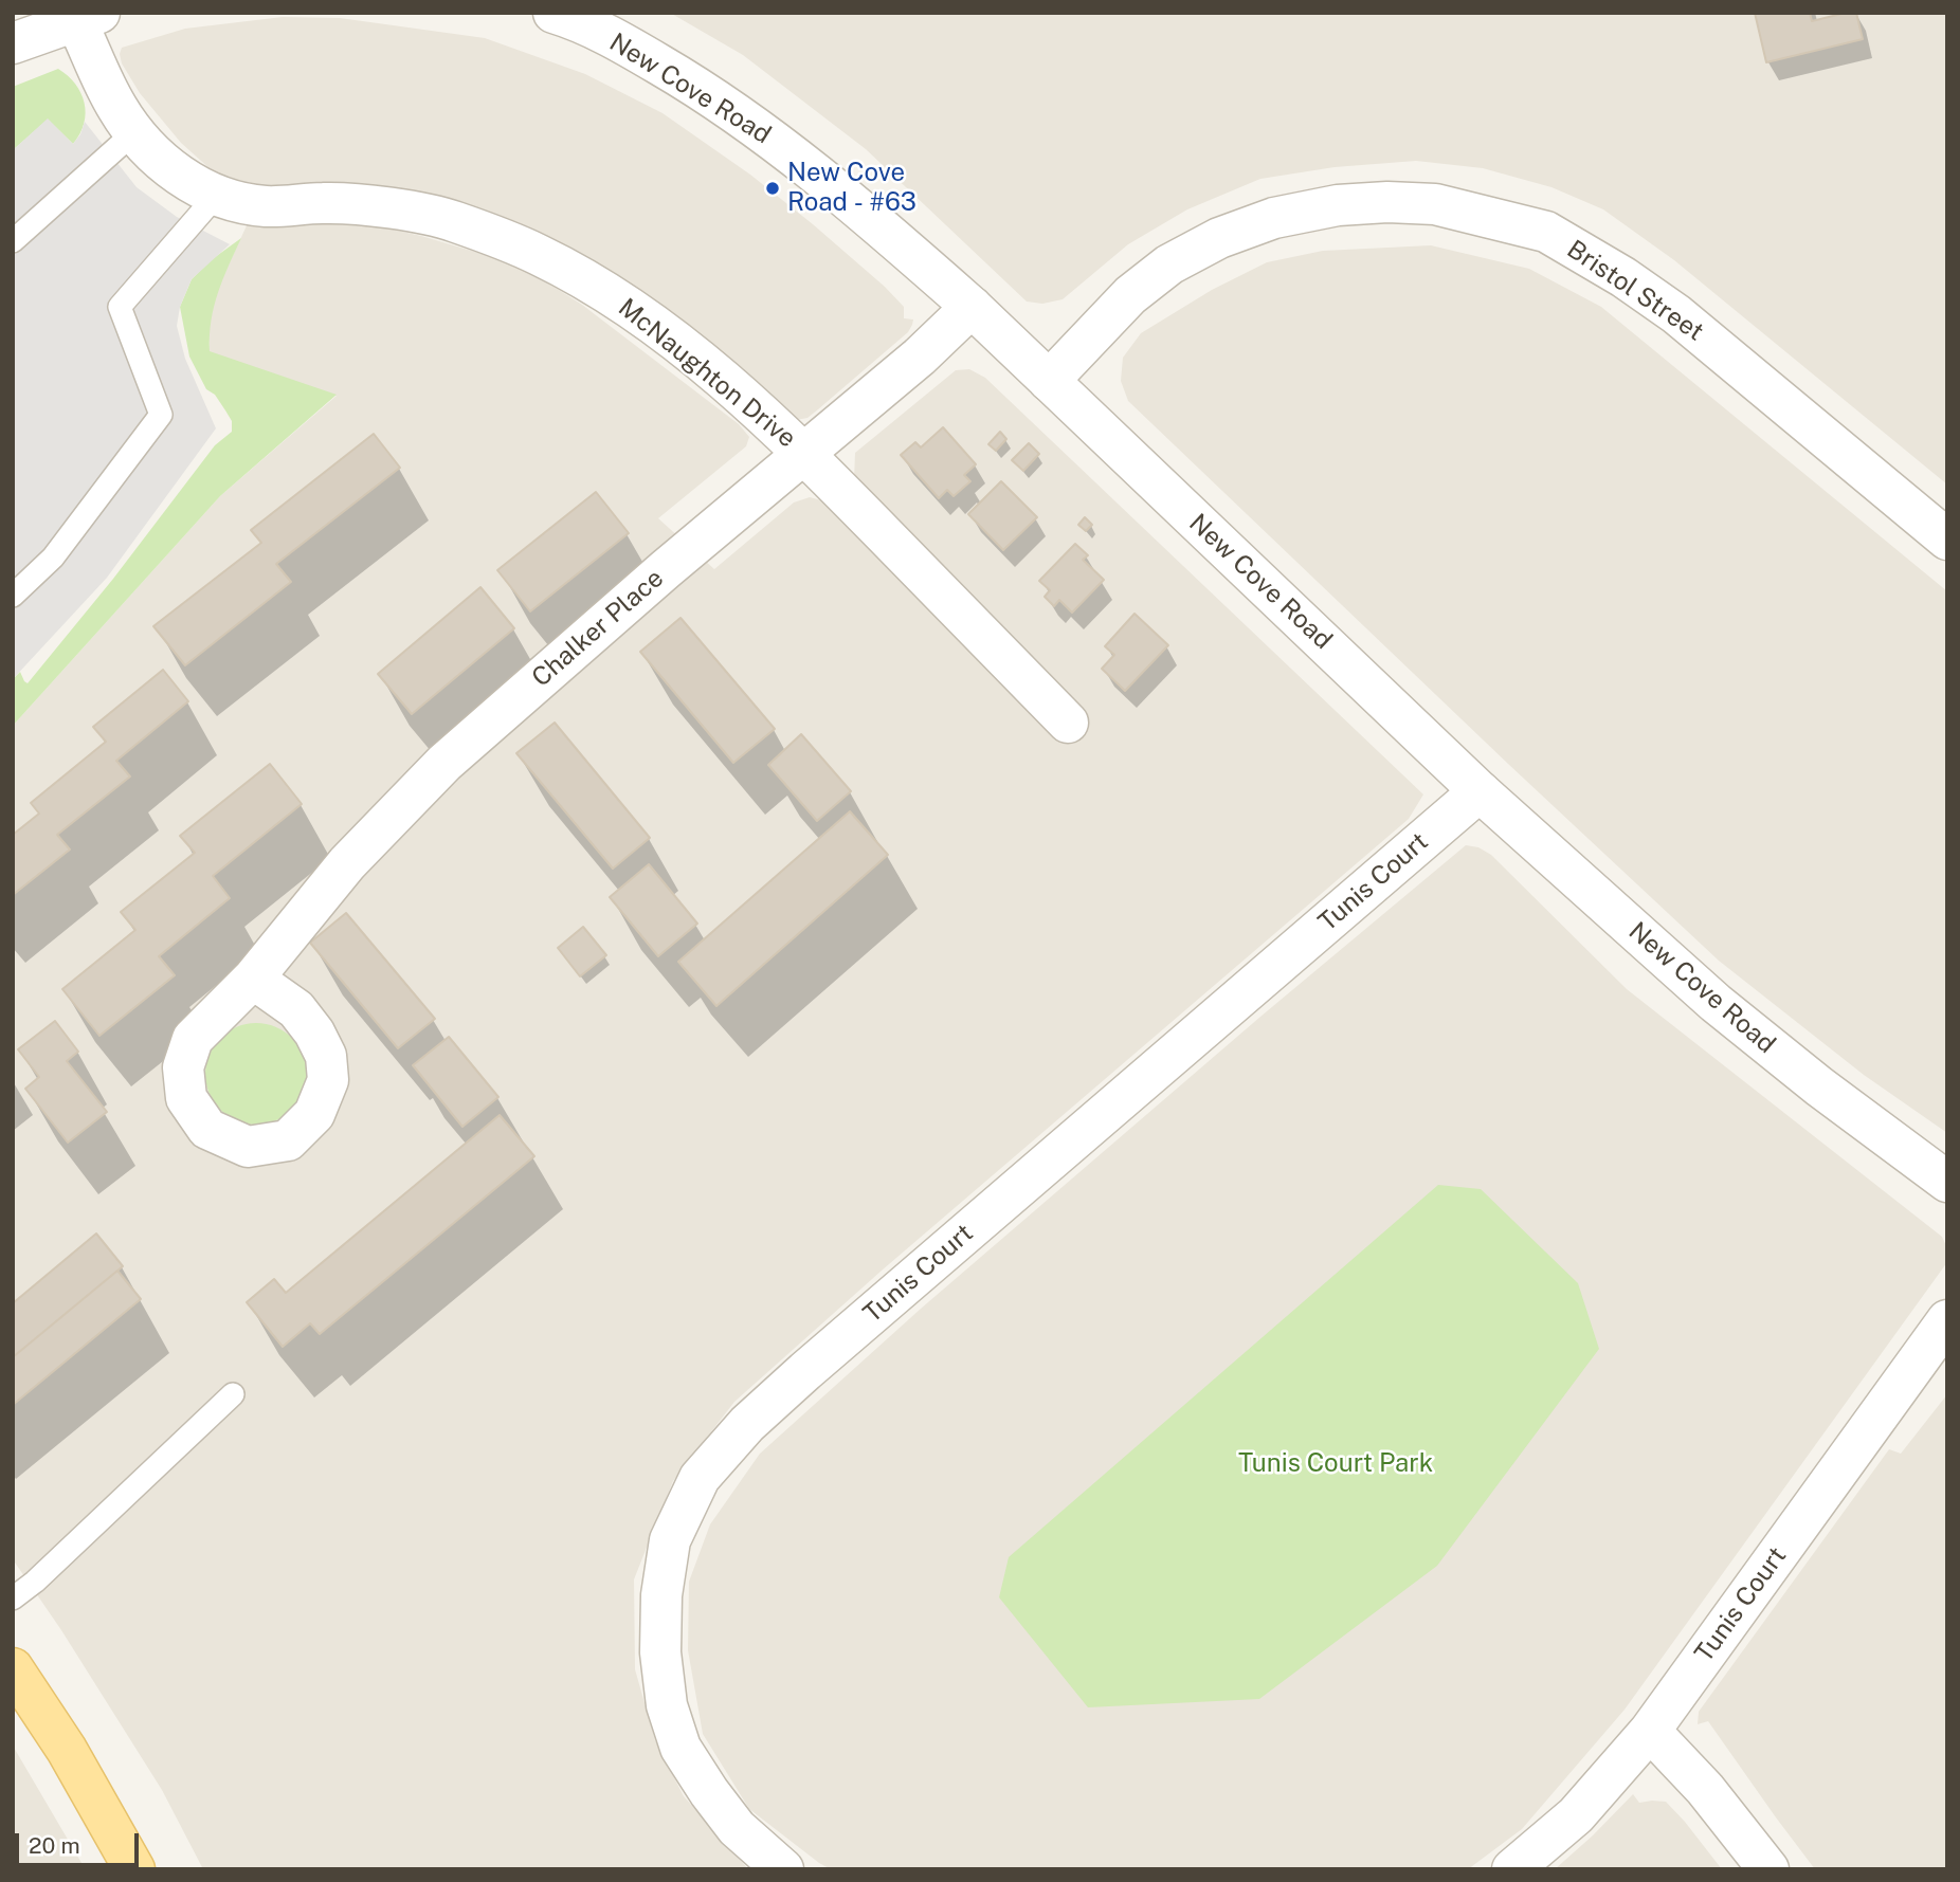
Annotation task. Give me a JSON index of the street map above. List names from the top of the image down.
{
  "streets": {
    "street": [
      "New Cove Road",
      "Bristol Street",
      "McNaughton Drive",
      "Chalker Place",
      "Tunis Court"
    ]
  },
  "crossings": [
    ["New Cove Road", "Bristol Street"],
    ["New Cove Road", "Chalker Place"],
    ["New Cove Road", "Tunis Court"],
    ["McNaughton Drive", "Chalker Place"]
  ],
  "parks": ["Tunis Court Park"],
  "places": ["New Cove Road - #63"],
  "scale_bar": "20 m"
}
